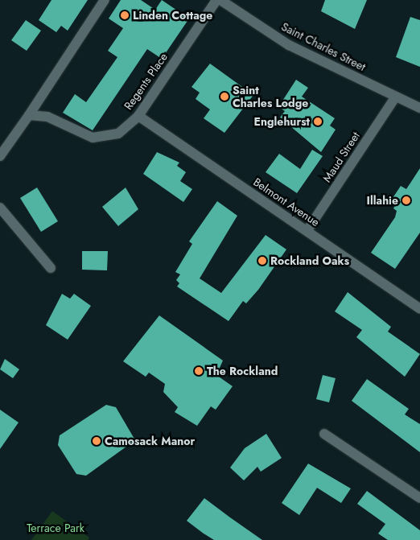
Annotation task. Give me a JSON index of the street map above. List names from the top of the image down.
{
  "streets": {
    "street": [
      "Saint Charles Street",
      "Regents Place",
      "Maud Street",
      "Belmont Avenue"
    ]
  },
  "crossings": [
    ["Saint Charles Street", "Maud Street"],
    ["Regents Place", "Belmont Avenue"],
    ["Maud Street", "Belmont Avenue"]
  ],
  "parks": ["Terrace Park"],
  "places": [
    "Linden Cottage",
    "Saint Charles Lodge",
    "Englehurst",
    "Illahie",
    "Rockland Oaks",
    "The Rockland",
    "Camosack Manor"
  ]
}
